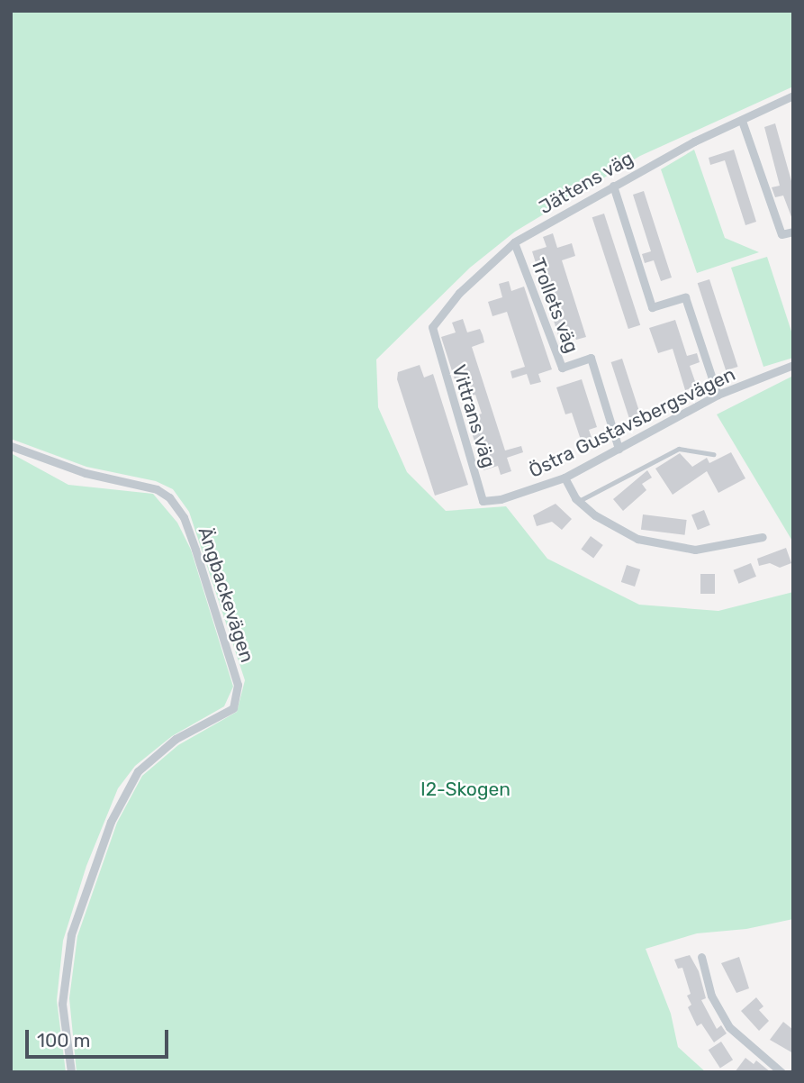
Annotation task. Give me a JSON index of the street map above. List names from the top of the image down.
{
  "streets": {
    "street": [
      "Jättens väg",
      "Trollets väg",
      "Vittrans väg",
      "Östra Gustavsbergsvägen",
      "Ängbackevägen"
    ]
  },
  "crossings": [
    ["Jättens väg", "Trollets väg"],
    ["Jättens väg", "Vittrans väg"],
    ["Trollets väg", "Östra Gustavsbergsvägen"],
    ["Vittrans väg", "Östra Gustavsbergsvägen"]
  ],
  "parks": ["I2-Skogen"],
  "scale_bar": "100 m"
}
